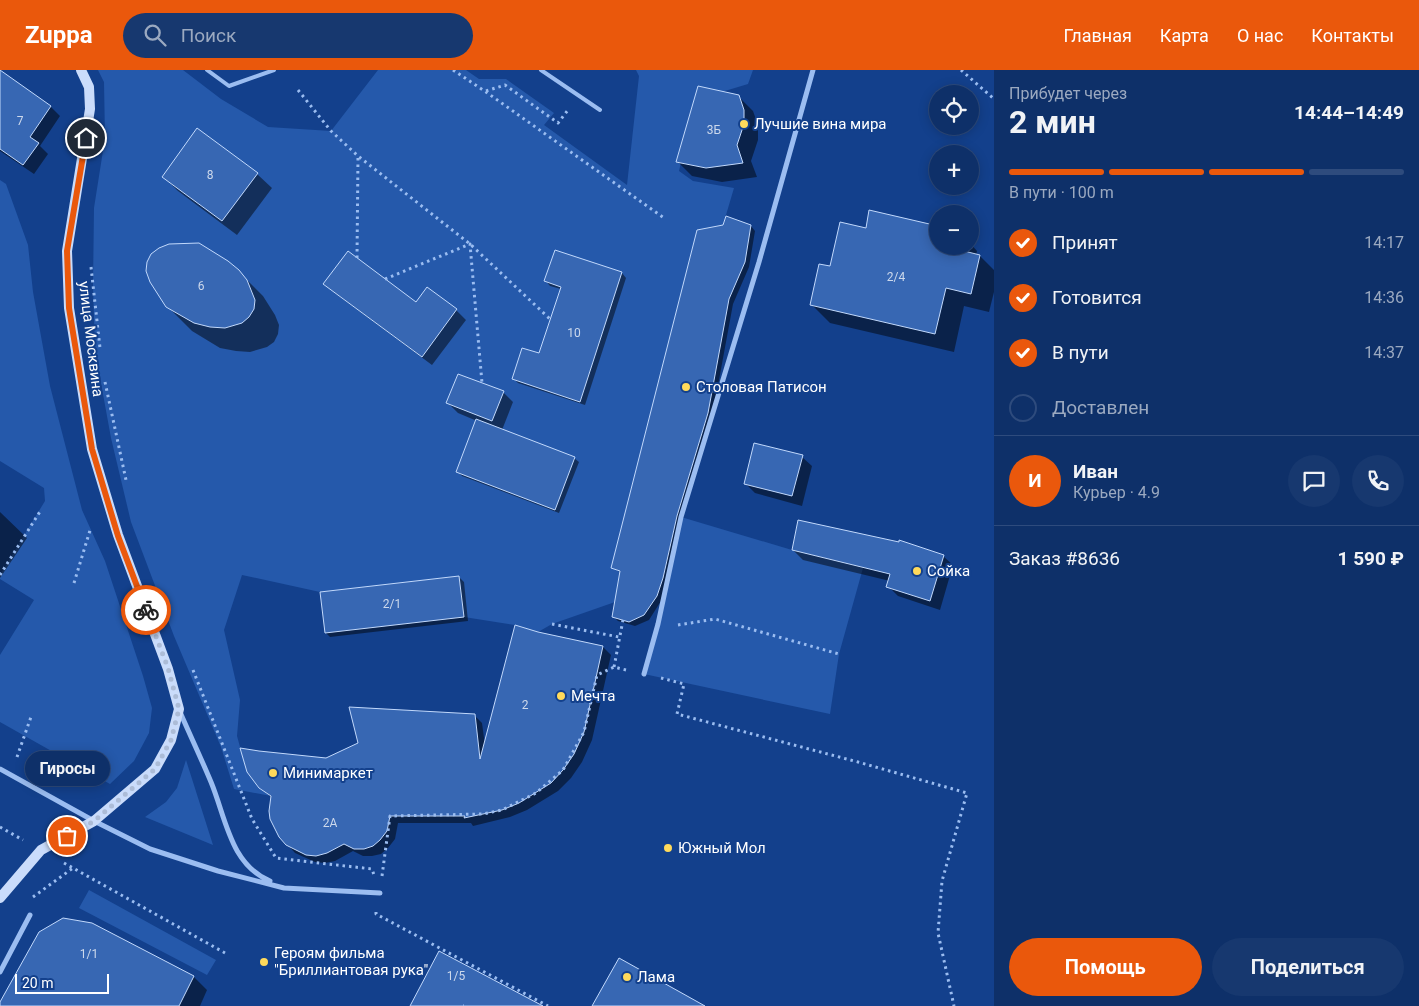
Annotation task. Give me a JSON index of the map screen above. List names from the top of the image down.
{
  "streets": {
    "main road": ["улица Москвина"]
  },
  "places": [
    "Лучшие вина мира",
    "Столовая Патисон",
    "Сойка",
    "Мечта",
    "Минимаркет",
    "Гиросы",
    "Южный Мол",
    "Героям фильма \"Бриллиантовая рука\"",
    "Лама"
  ],
  "house_numbers": [
    "7",
    "3Б",
    "8",
    "2/4",
    "6",
    "10",
    "2/1",
    "2",
    "2А",
    "1/1",
    "1/5"
  ],
  "scale_bar": "20 m",
  "page": {
    "header": "Zuppa",
    "search": "Поиск",
    "nav": [
      "Главная",
      "Карта",
      "О нас",
      "Контакты"
    ],
    "heading": ["2 мин", "Прибудет через", "14:44–14:49"],
    "panel": [
      "Иван",
      "Курьер · 4.9",
      "Заказ #8636",
      "1 590 ₽"
    ],
    "map_buttons": ["+", "−"],
    "bar": "В пути · 100 m",
    "list": [
      ["Принят", "14:17"],
      ["Готовится", "14:36"],
      ["В пути", "14:37"],
      "Доставлен"
    ],
    "round": "И",
    "bubble": "Гиросы",
    "buttons": ["Помощь", "Поделиться"],
    "scale": "20 m"
  }
}
